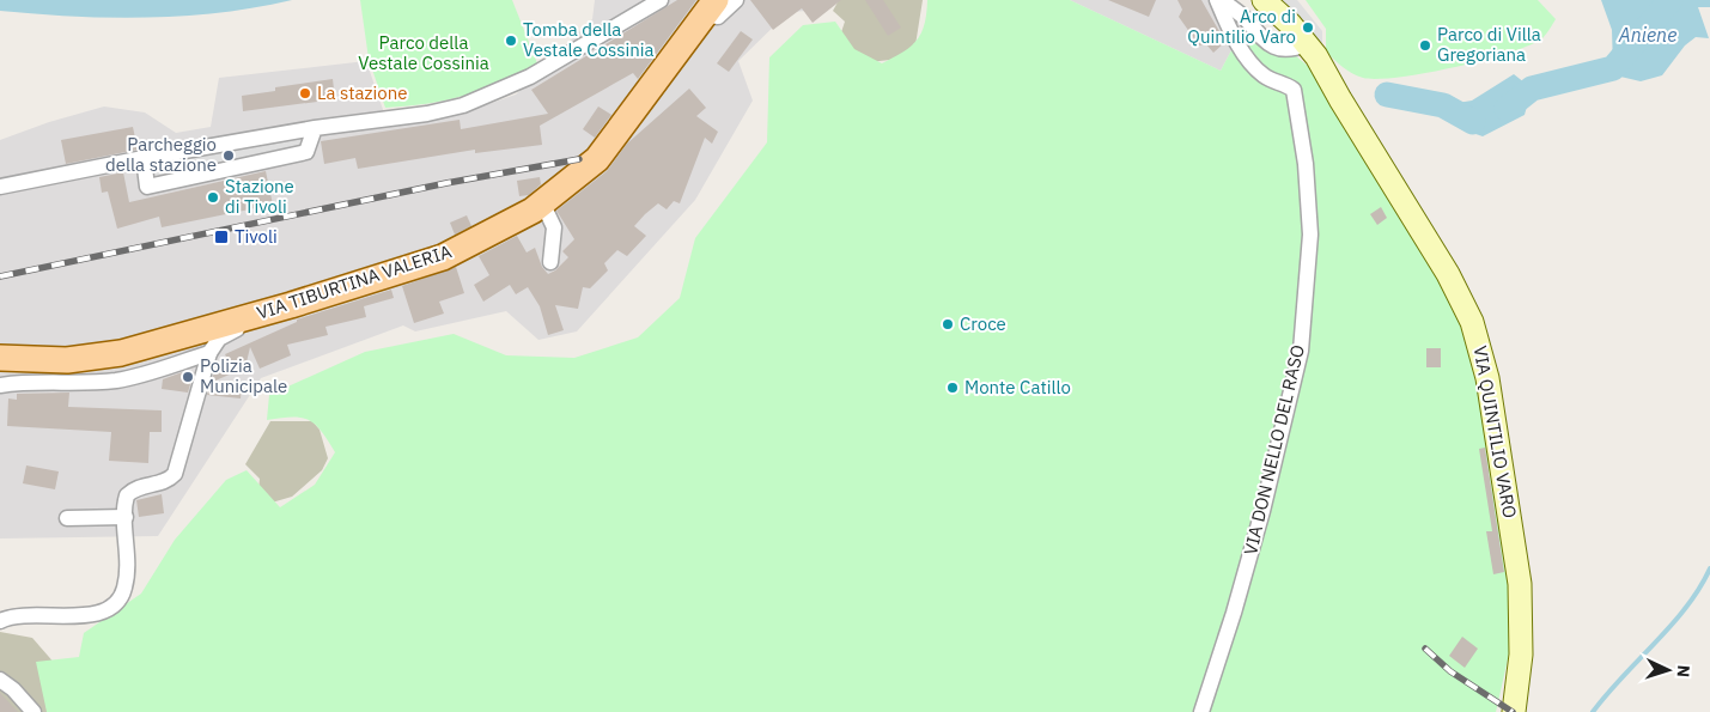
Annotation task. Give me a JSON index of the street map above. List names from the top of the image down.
{
  "streets": {
    "main road": ["VIA TIBURTINA VALERIA", "VIA QUINTILIO VARO"],
    "street": ["VIA DON NELLO DEL RASO"]
  },
  "water": ["Aniene"],
  "parks": ["Parco della Vestale Cossinia"],
  "places": {
    "other": [
      "Arco di Quintilio Varo",
      "Tomba della Vestale Cossinia",
      "Parco di Villa Gregoriana",
      "La stazione",
      "Parcheggio della stazione",
      "Stazione di Tivoli",
      "Croce",
      "Polizia Municipale",
      "Monte Catillo"
    ],
    "transit": ["Tivoli"]
  },
  "north": "right"
}
